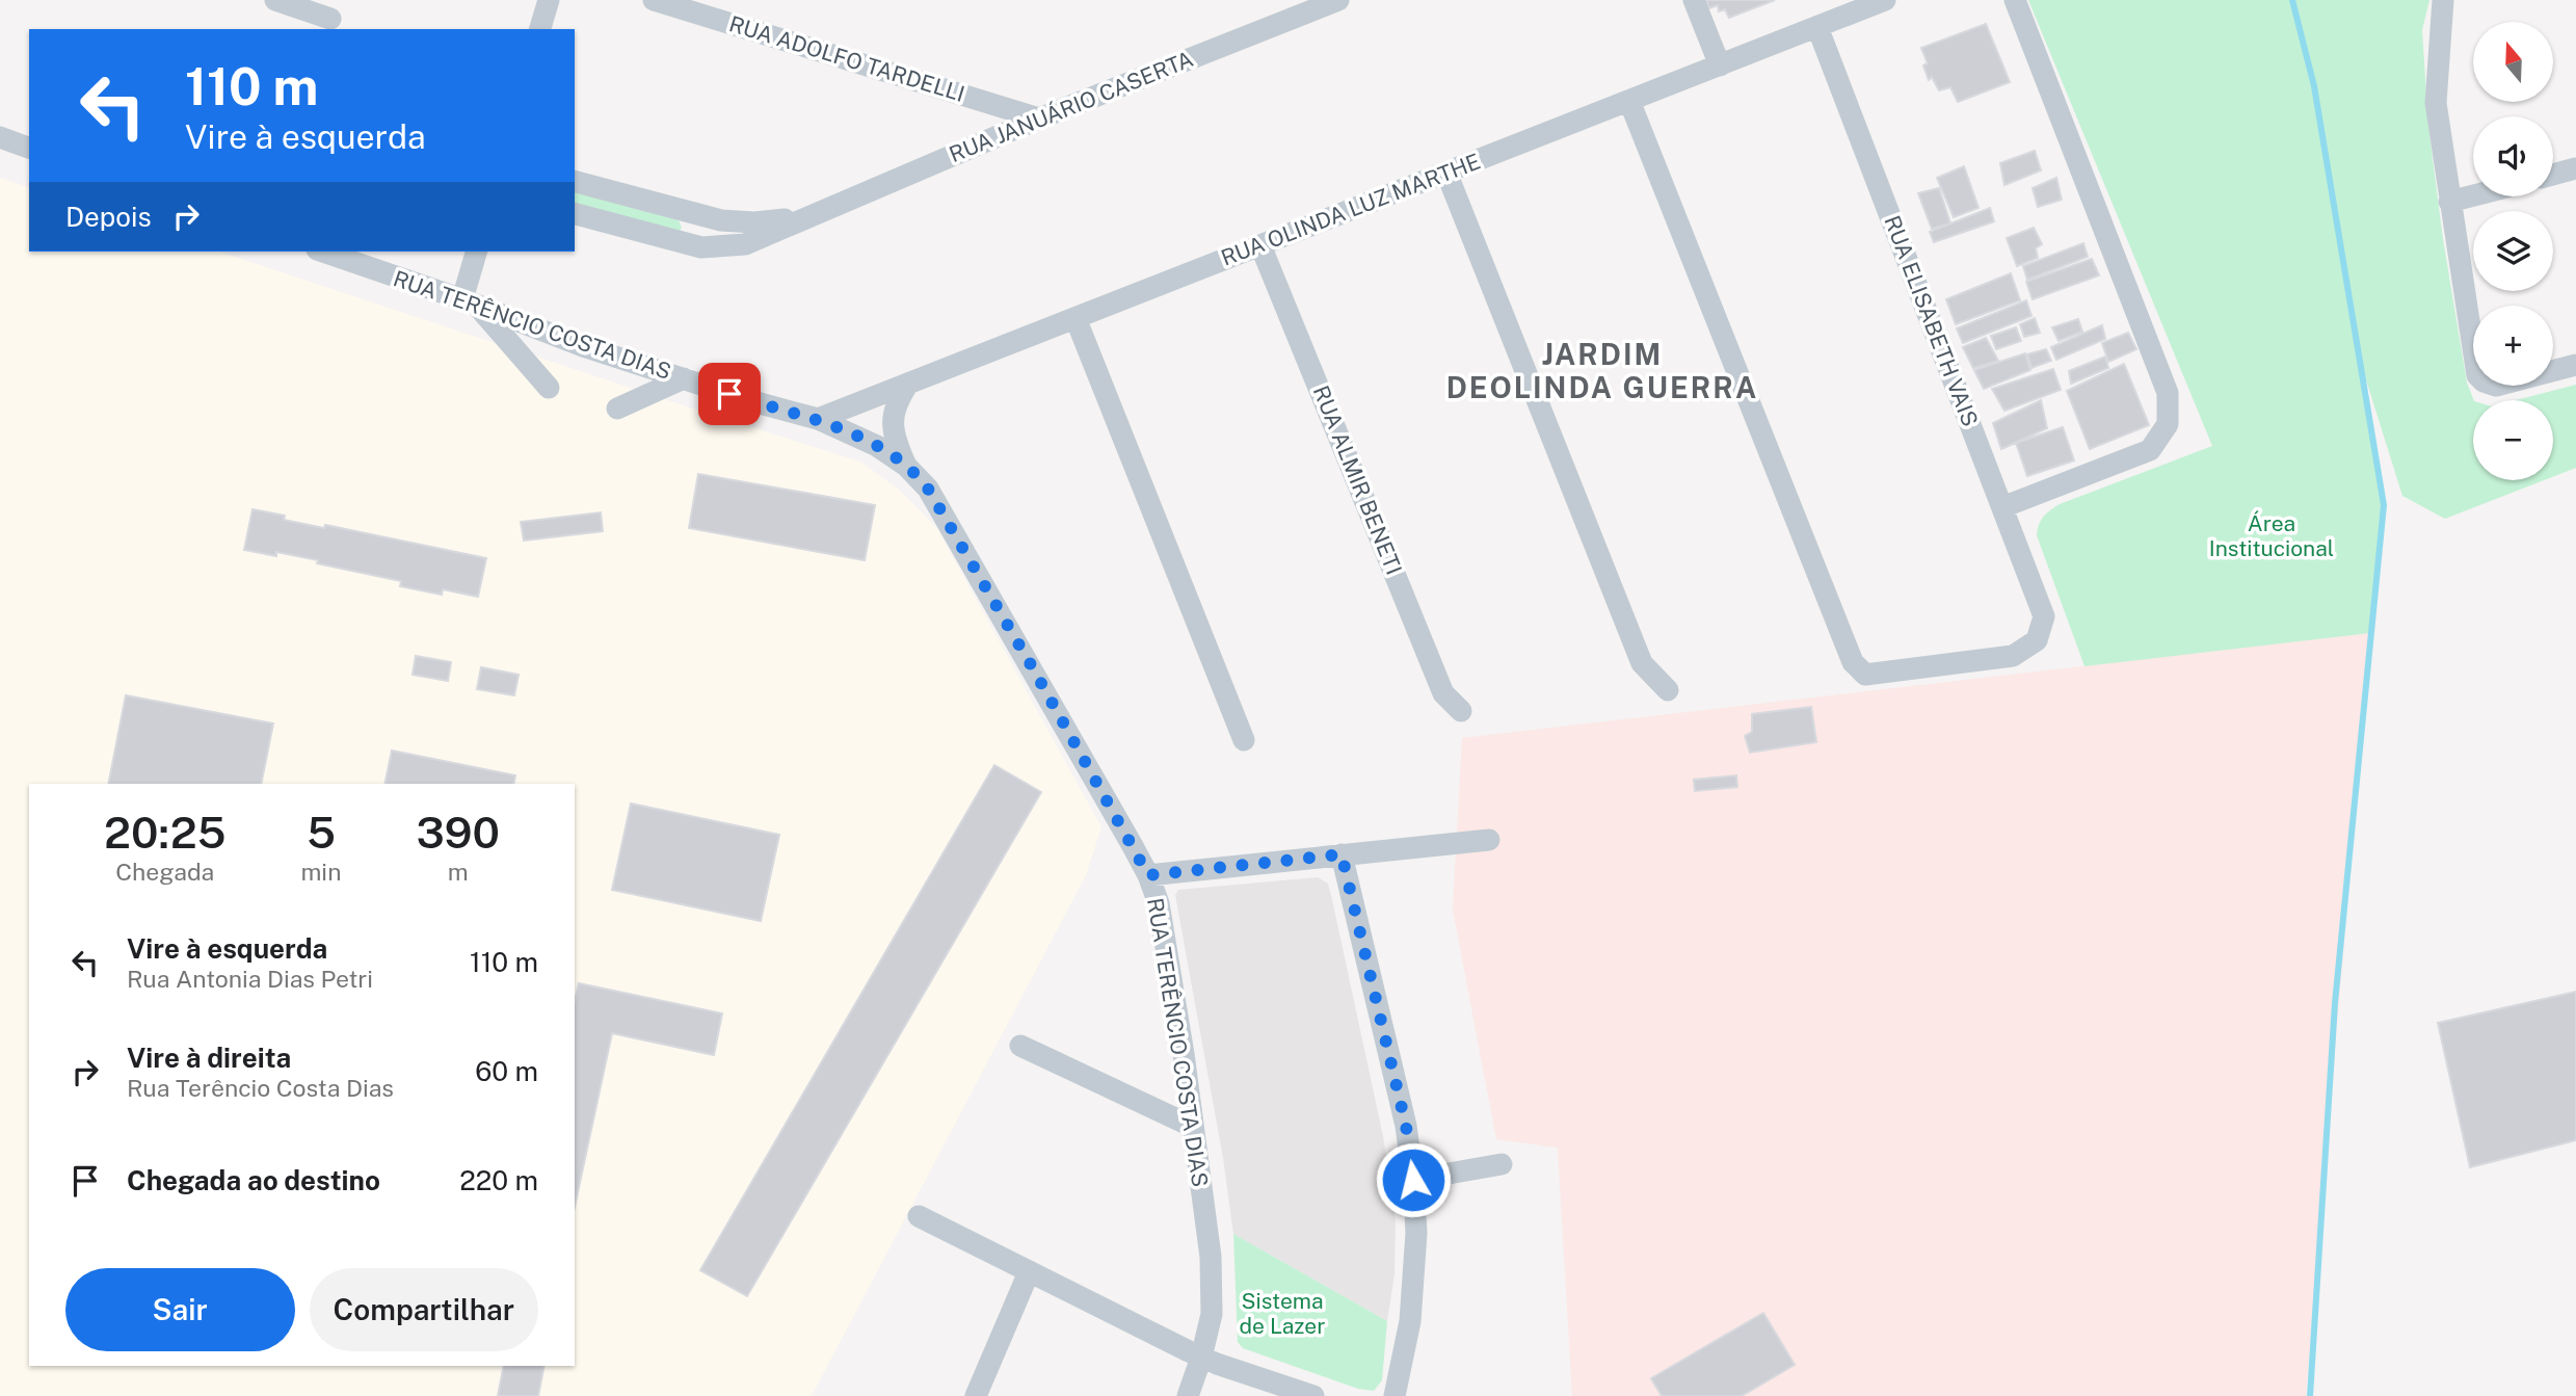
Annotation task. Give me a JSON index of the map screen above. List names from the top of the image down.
{
  "streets": {
    "street": [
      "RUA ADOLFO TARDELLI",
      "RUA JANUÁRIO CASERTA",
      "RUA OLINDA LUZ MARTHE",
      "RUA ELISABETH VAIS",
      "RUA TERÊNCIO COSTA DIAS",
      "RUA ALMIR BENETI"
    ]
  },
  "crossings": [
    ["RUA ADOLFO TARDELLI", "RUA JANUÁRIO CASERTA"],
    ["RUA OLINDA LUZ MARTHE", "RUA ELISABETH VAIS"],
    ["RUA OLINDA LUZ MARTHE", "RUA TERÊNCIO COSTA DIAS"],
    ["RUA OLINDA LUZ MARTHE", "RUA ALMIR BENETI"]
  ],
  "districts": ["JARDIM DEOLINDA GUERRA"],
  "parks": ["Área Institucional", "Sistema de Lazer"],
  "north": "top",
  "page": {
    "map_buttons": ["+", "−"],
    "turn": ["110 m", "Vire à esquerda"],
    "then": "Depois",
    "eta": [
      "20:25",
      "Chegada",
      "5",
      "min",
      "390",
      "m"
    ],
    "list": [
      {
        "name": "Vire à esquerda",
        "note": "Rua Antonia Dias Petri",
        "value": "110 m"
      },
      {
        "name": "Vire à direita",
        "note": "Rua Terêncio Costa Dias",
        "value": "60 m"
      },
      {
        "name": "Chegada ao destino",
        "value": "220 m"
      }
    ],
    "buttons": ["Sair", "Compartilhar"]
  }
}
